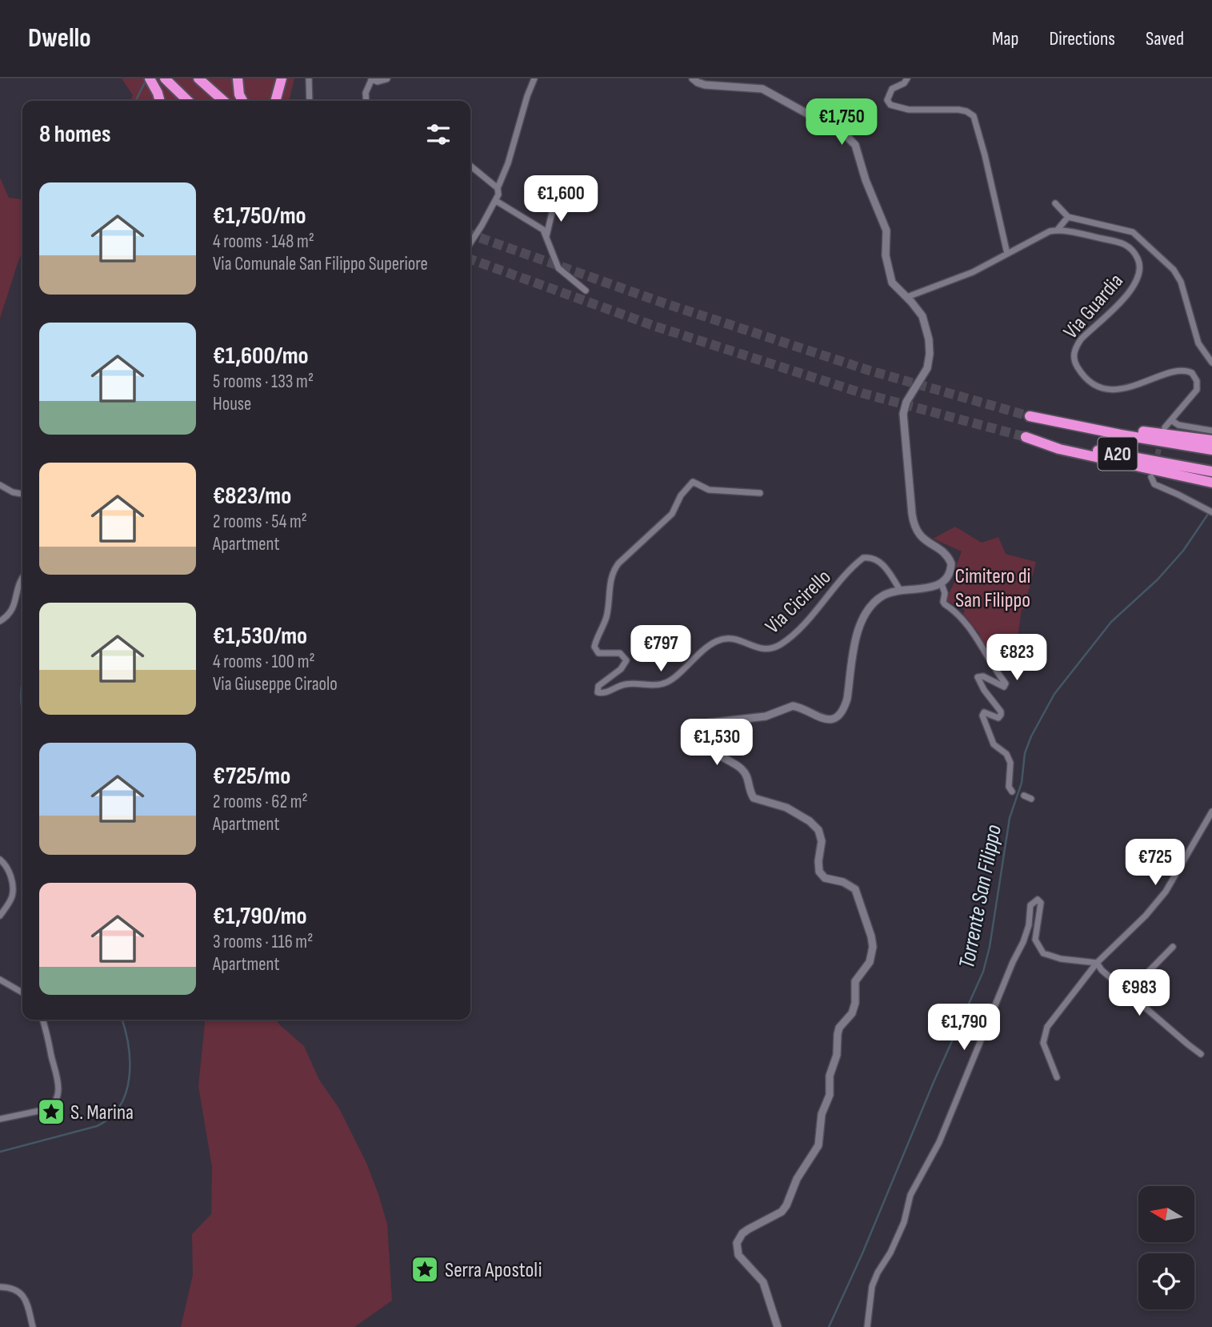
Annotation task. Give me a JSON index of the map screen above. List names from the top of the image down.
{
  "streets": {
    "highway": ["A20"],
    "street": ["Via Guardia", "Via Cicirello"]
  },
  "water": ["Torrente San Filippo"],
  "parks": ["Cimitero di San Filippo"],
  "places": {
    "place": ["S. Marina", "Serra Apostoli"]
  },
  "north": "left",
  "page": {
    "header": "Dwello",
    "nav": ["Map", "Directions", "Saved"],
    "price": [
      "€1,750",
      "€1,600",
      "€797",
      "€823",
      "€1,530",
      "€725",
      "€983",
      "€1,790"
    ],
    "heading": "8 homes",
    "list": [
      {
        "name": "€1,750/mo",
        "note": "4 rooms · 148 m² · Via Comunale San Filippo Superiore"
      },
      {
        "name": "€1,600/mo",
        "note": "5 rooms · 133 m² · House"
      },
      {
        "name": "€823/mo",
        "note": "2 rooms · 54 m² · Apartment"
      },
      {
        "name": "€1,530/mo",
        "note": "4 rooms · 100 m² · Via Giuseppe Ciraolo"
      },
      {
        "name": "€725/mo",
        "note": "2 rooms · 62 m² · Apartment"
      },
      {
        "name": "€1,790/mo",
        "note": "3 rooms · 116 m² · Apartment"
      }
    ]
  }
}
